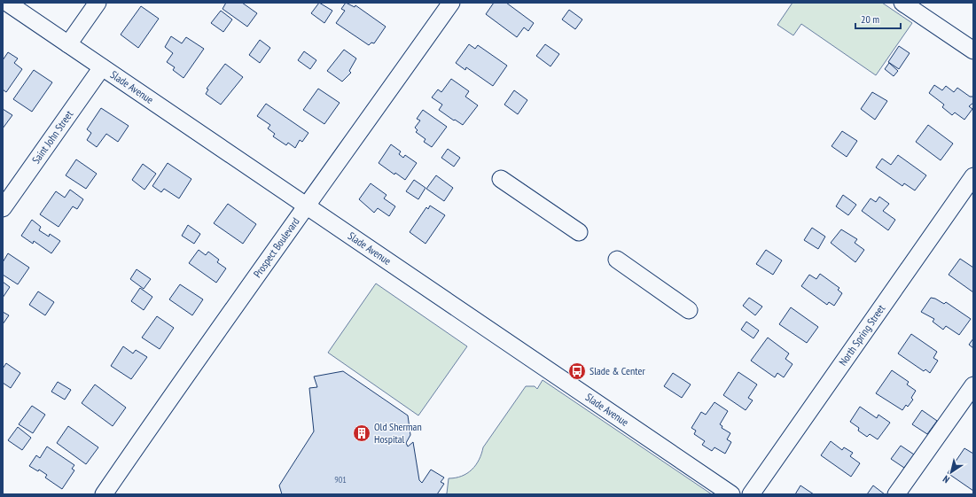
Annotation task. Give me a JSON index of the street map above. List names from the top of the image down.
{
  "streets": {
    "street": [
      "Slade Avenue",
      "Saint John Street",
      "Prospect Boulevard",
      "North Spring Street"
    ]
  },
  "crossings": [
    ["Slade Avenue", "Saint John Street"],
    ["Slade Avenue", "Prospect Boulevard"]
  ],
  "places": {
    "bus stop": ["Slade & Center"],
    "building": ["Old Sherman Hospital"]
  },
  "house_numbers": ["901"],
  "scale_bar": "20 m",
  "north": "bottom left"
}
